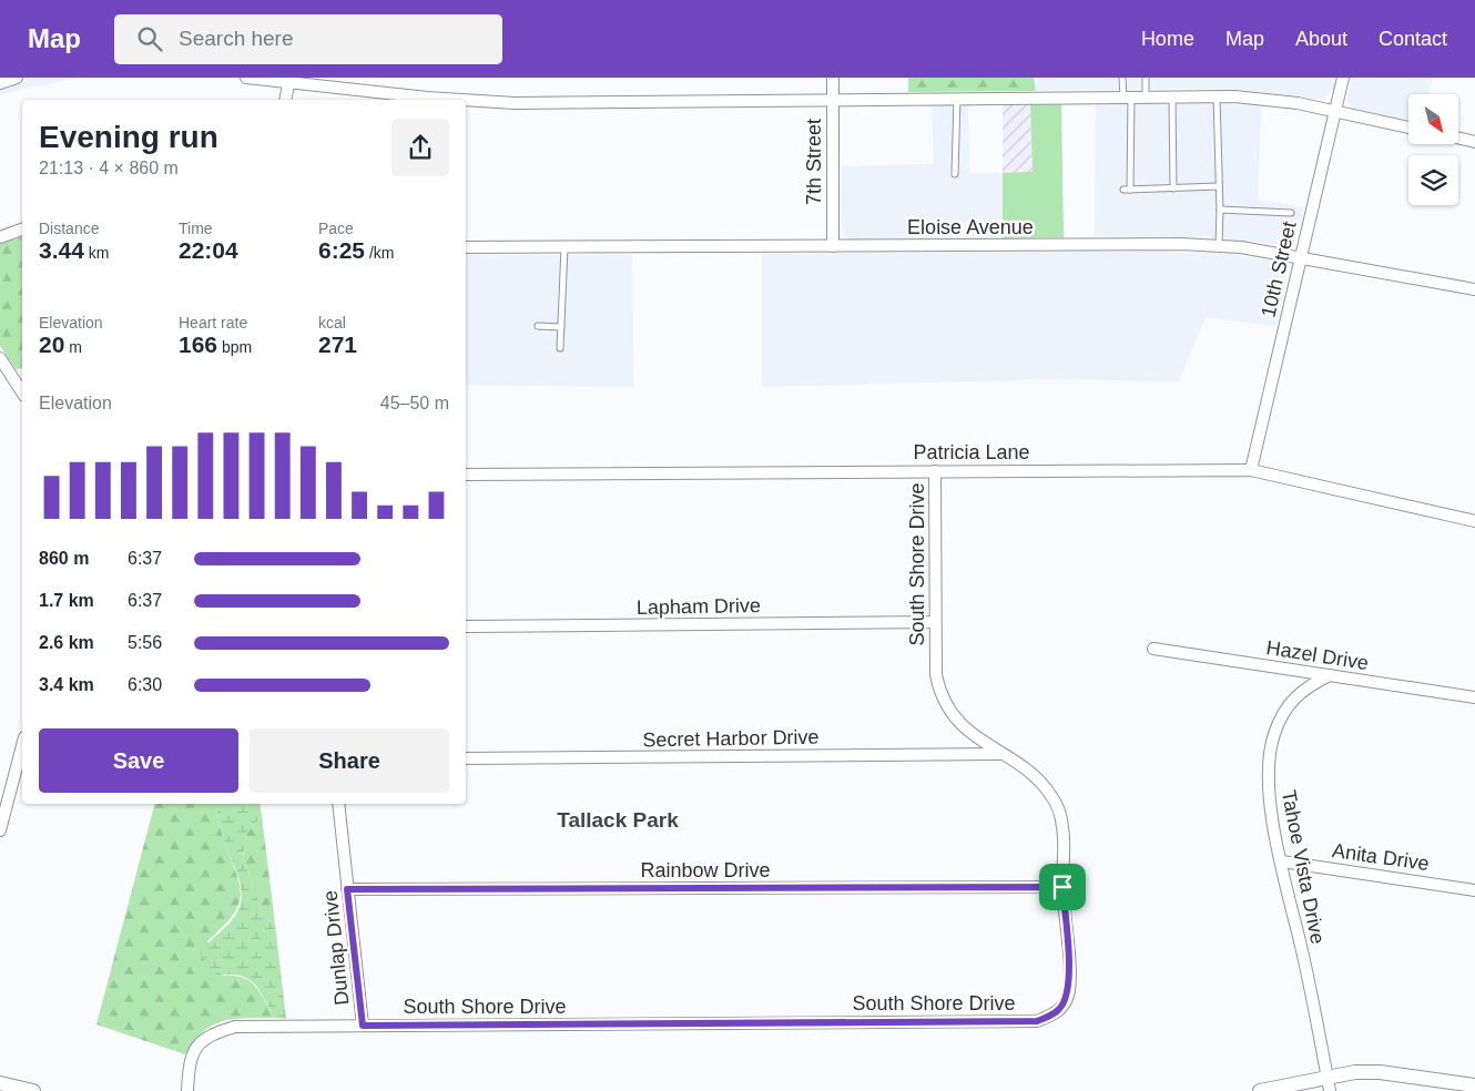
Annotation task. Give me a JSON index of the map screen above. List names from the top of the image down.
{
  "streets": {
    "street": [
      "7th Street",
      "Eloise Avenue",
      "10th Street",
      "Patricia Lane",
      "South Shore Drive",
      "Lapham Drive",
      "Hazel Drive",
      "Secret Harbor Drive",
      "Anita Drive",
      "Tahoe Vista Drive",
      "Rainbow Drive",
      "Dunlap Drive"
    ]
  },
  "crossings": [
    ["7th Street", "Eloise Avenue"],
    ["Eloise Avenue", "10th Street"],
    ["10th Street", "Patricia Lane"],
    ["Patricia Lane", "South Shore Drive"],
    ["South Shore Drive", "Lapham Drive"],
    ["South Shore Drive", "Secret Harbor Drive"],
    ["South Shore Drive", "Rainbow Drive"],
    ["South Shore Drive", "Dunlap Drive"],
    ["Hazel Drive", "Tahoe Vista Drive"],
    ["Anita Drive", "Tahoe Vista Drive"],
    ["Rainbow Drive", "Dunlap Drive"]
  ],
  "districts": ["Tallack Park"],
  "north": "bottom right",
  "page": {
    "header": "Map",
    "search": "Search here",
    "nav": [
      "Home",
      "Map",
      "About",
      "Contact"
    ],
    "heading": ["Evening run", "21:13 · 4 × 860 m"],
    "stats": [
      ["Distance", "3.44 km"],
      ["Time", "22:04"],
      ["Pace", "6:25 /km"],
      ["Elevation", "20 m"],
      ["Heart rate", "166 bpm"],
      ["kcal", "271"]
    ],
    "chart": ["Elevation", "45–50 m"],
    "list": [
      {
        "name": "860 m",
        "note": "6:37"
      },
      {
        "name": "1.7 km",
        "note": "6:37"
      },
      {
        "name": "2.6 km",
        "note": "5:56"
      },
      {
        "name": "3.4 km",
        "note": "6:30"
      }
    ],
    "buttons": ["Save", "Share"]
  }
}
